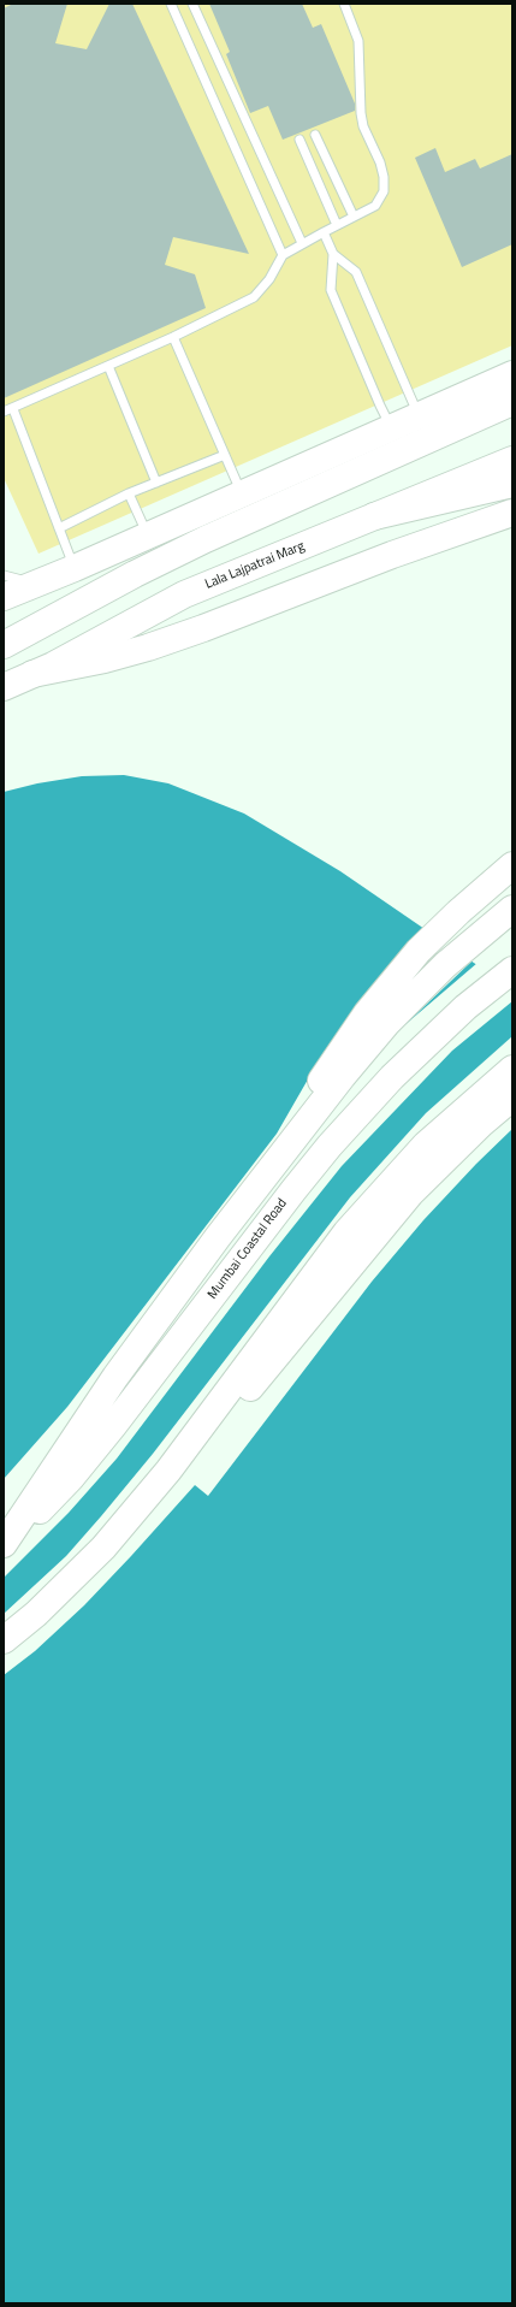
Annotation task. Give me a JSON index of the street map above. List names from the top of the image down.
{
  "streets": {
    "main road": ["Lala Lajpatrai Marg", "Mumbai Coastal Road"]
  }
}
